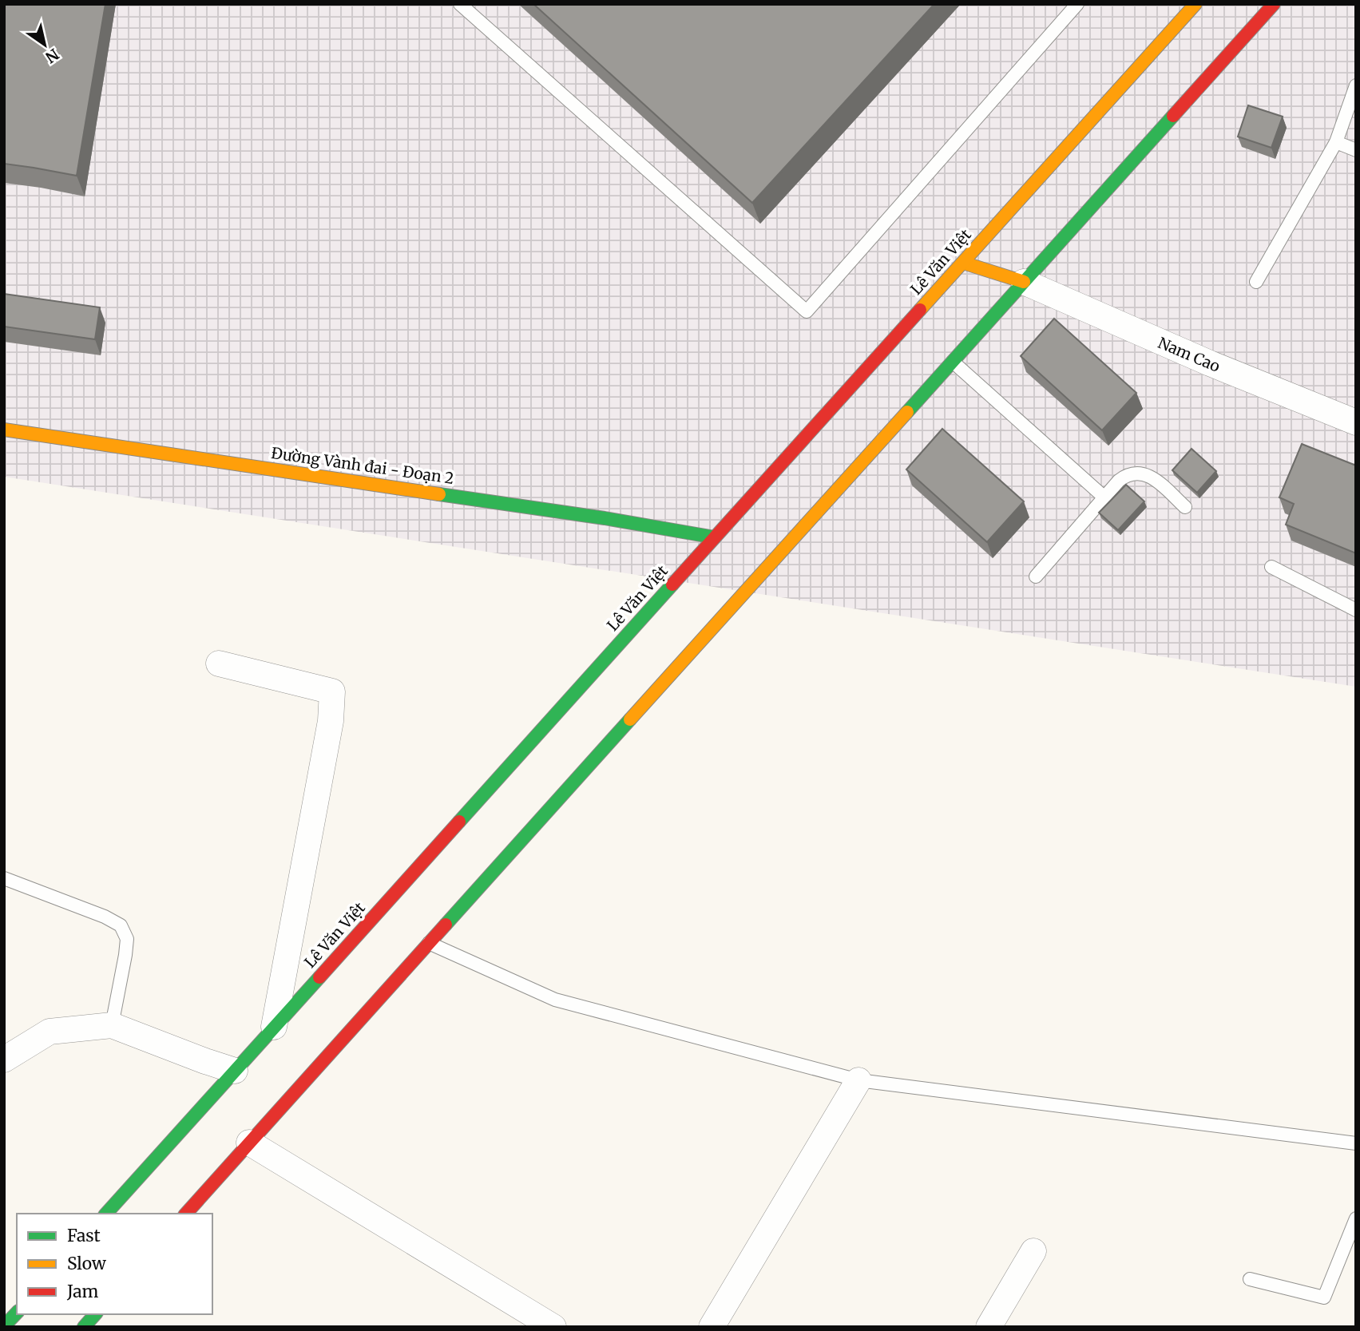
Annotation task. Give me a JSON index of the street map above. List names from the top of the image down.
{
  "streets": {
    "main road": ["Lê Văn Việt", "Đường Vành đai - Đoạn 2"],
    "street": ["Nam Cao"]
  },
  "crossings": [
    ["Lê Văn Việt", "Đường Vành đai - Đoạn 2"]
  ],
  "legend": ["Fast", "Slow", "Jam"],
  "north": "bottom right"
}
